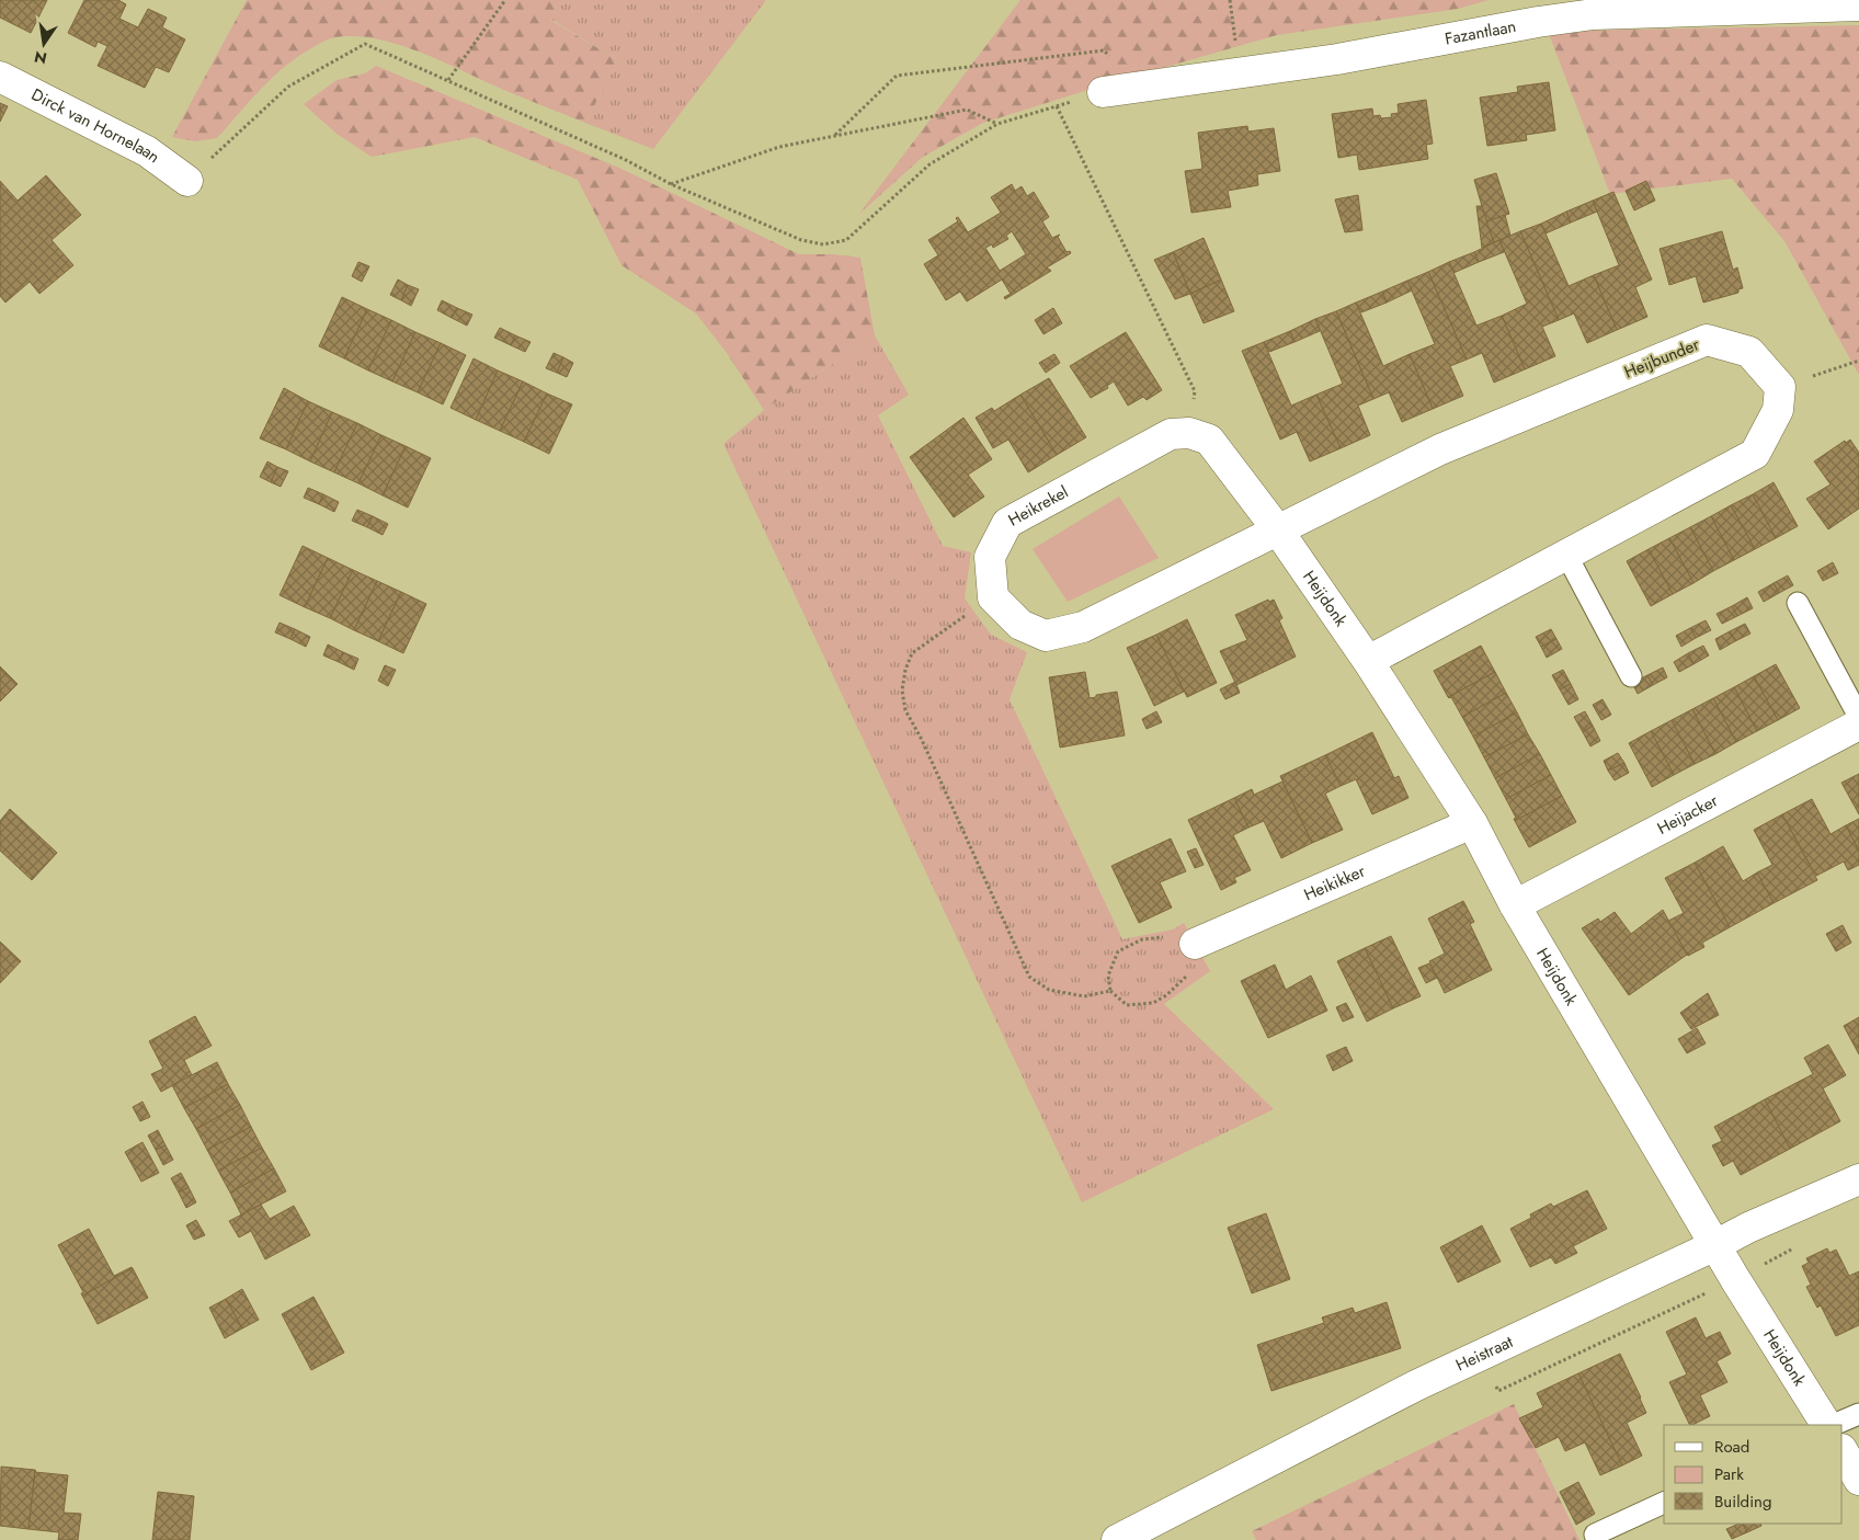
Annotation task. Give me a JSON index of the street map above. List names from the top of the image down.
{
  "streets": {
    "street": [
      "Fazantlaan",
      "Dirck van Hornelaan",
      "Heijbunder",
      "Heikrekel",
      "Heijdonk",
      "Heijacker",
      "Heikikker",
      "Heistraat"
    ]
  },
  "crossings": [
    ["Heijbunder", "Heijdonk"],
    ["Heijdonk", "Heijacker"],
    ["Heijdonk", "Heikikker"],
    ["Heijdonk", "Heistraat"]
  ],
  "legend": ["Road", "Park", "Building"],
  "north": "bottom"
}
